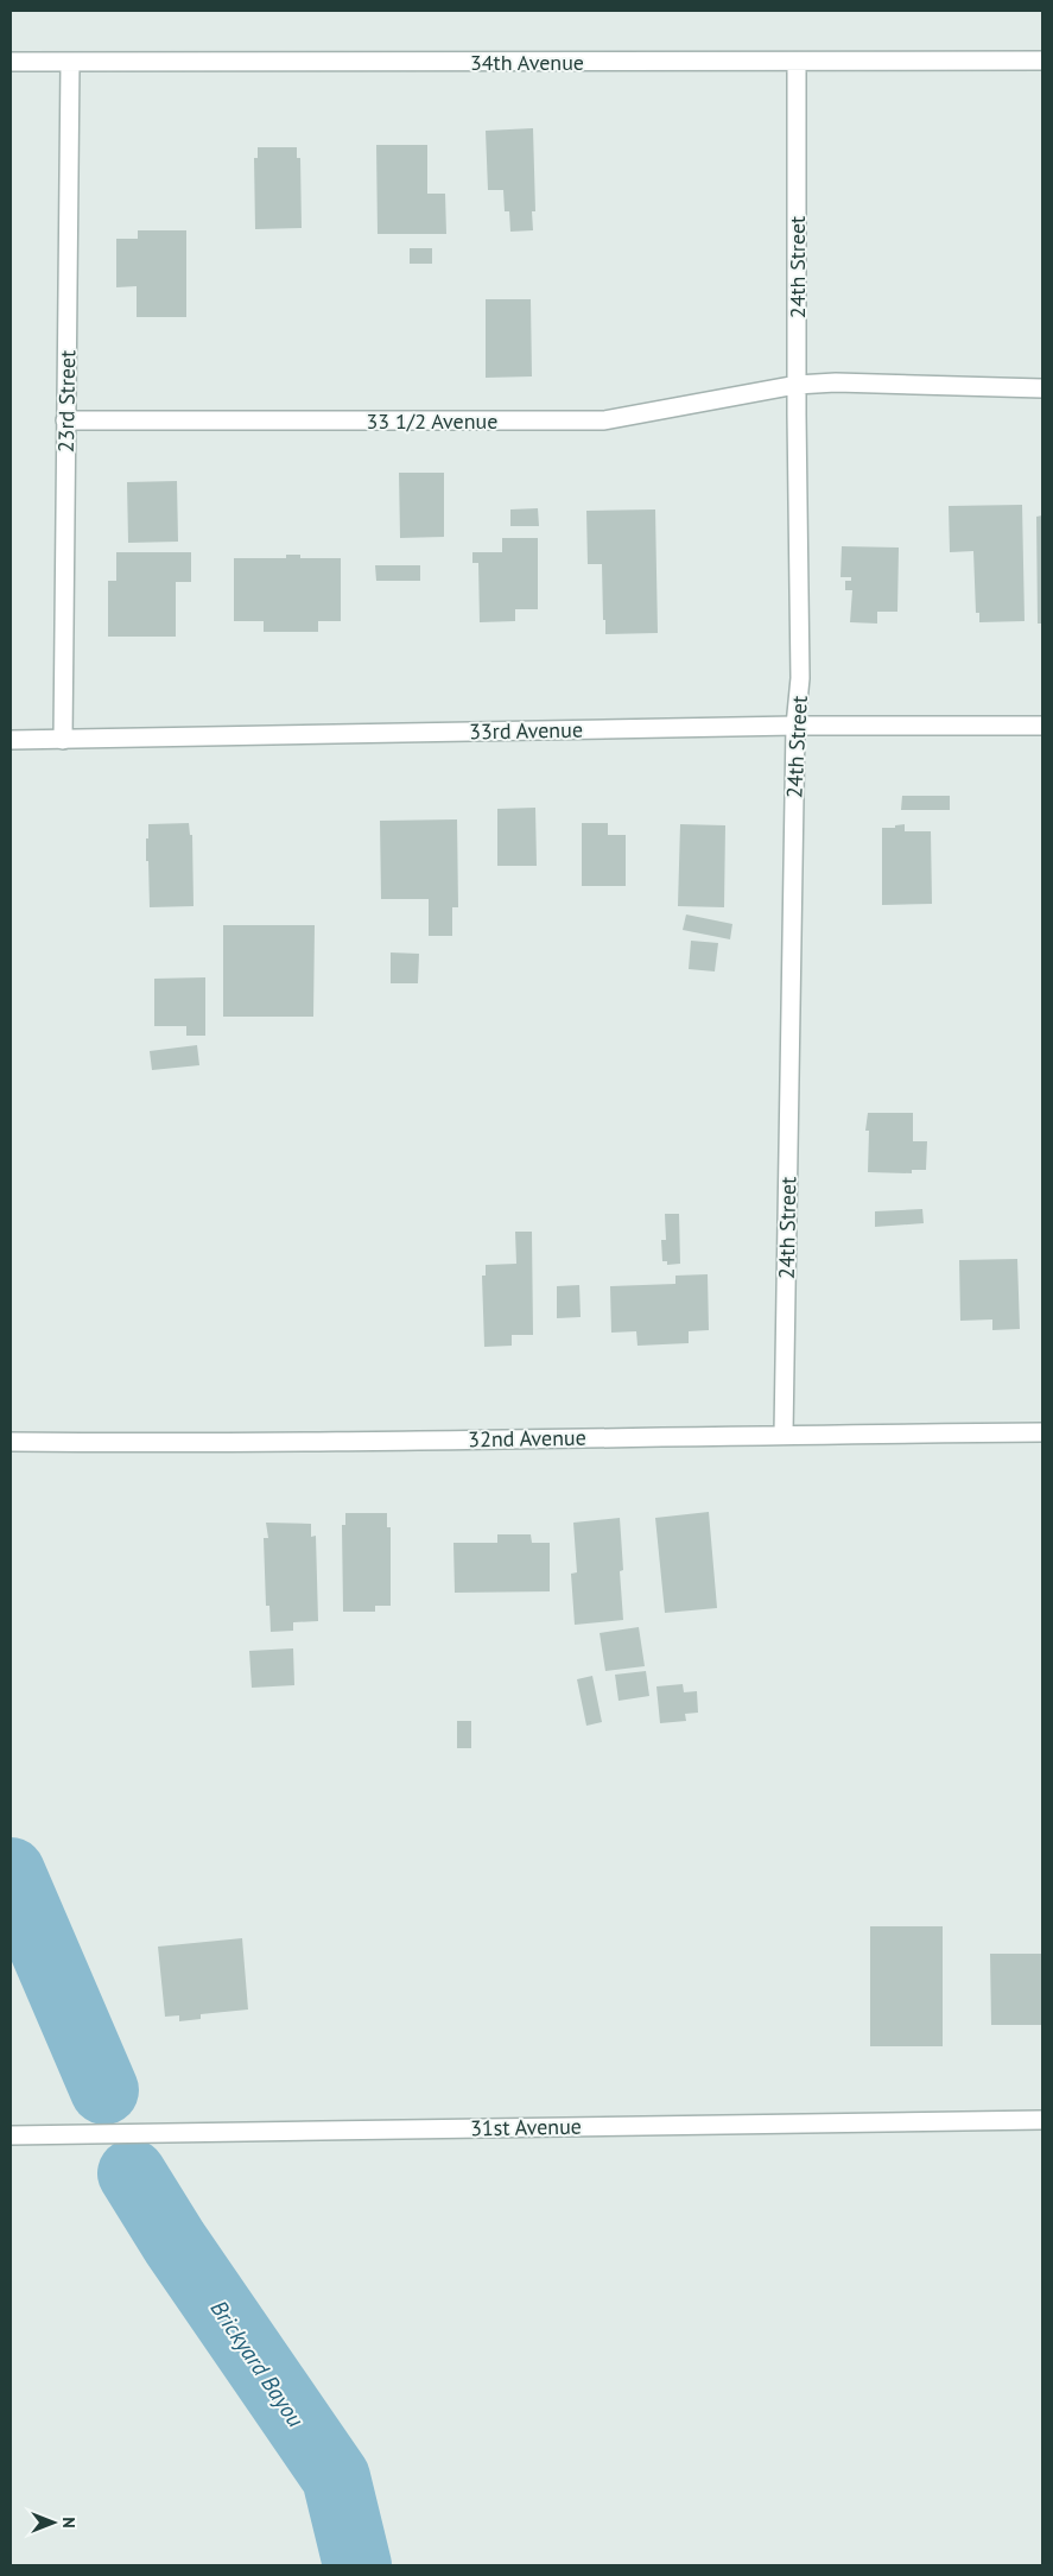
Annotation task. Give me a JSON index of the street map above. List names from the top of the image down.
{
  "streets": {
    "street": [
      "34th Avenue",
      "24th Street",
      "23rd Street",
      "33 1/2 Avenue",
      "33rd Avenue",
      "32nd Avenue",
      "31st Avenue"
    ]
  },
  "crossings": [
    ["34th Avenue", "24th Street"],
    ["34th Avenue", "23rd Street"],
    ["24th Street", "33 1/2 Avenue"],
    ["24th Street", "33rd Avenue"],
    ["24th Street", "32nd Avenue"],
    ["23rd Street", "33 1/2 Avenue"],
    ["23rd Street", "33rd Avenue"]
  ],
  "water": ["Brickyard Bayou"],
  "north": "right"
}
